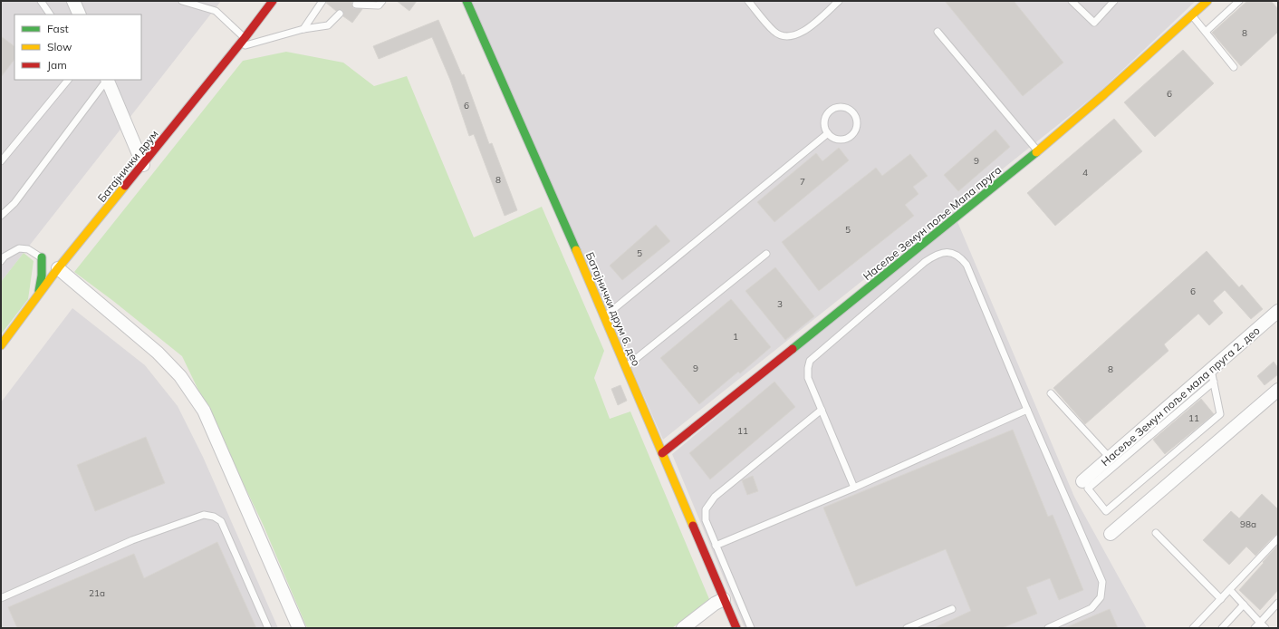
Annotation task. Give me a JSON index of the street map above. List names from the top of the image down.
{
  "streets": {
    "street": [
      "Батајнички друм",
      "Насеље Земун поље Мала пруга",
      "Батајнички друм 6. део",
      "Насеље Земун поље мала пруга 2. део"
    ]
  },
  "crossings": [
    ["Насеље Земун поље Мала пруга", "Батајнички друм 6. део"]
  ],
  "house_numbers": [
    "8",
    "6",
    "6",
    "9",
    "4",
    "8",
    "7",
    "5",
    "5",
    "6",
    "3",
    "1",
    "9",
    "8",
    "11",
    "11",
    "98a",
    "21a"
  ],
  "legend": ["Fast", "Slow", "Jam"]
}
